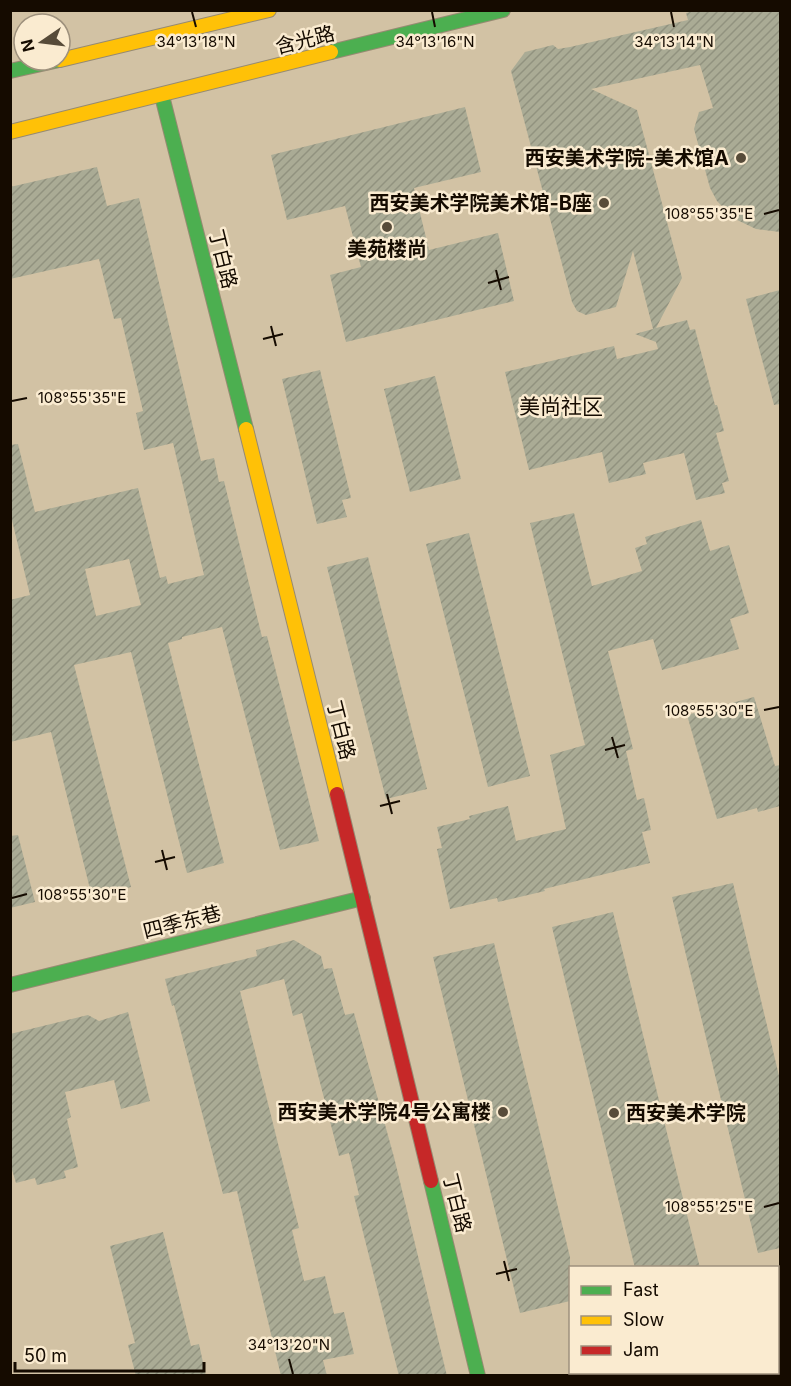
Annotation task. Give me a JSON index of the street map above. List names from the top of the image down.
{
  "streets": {
    "street": ["含光路", "丁白路", "四季东巷"]
  },
  "crossings": [
    ["含光路", "丁白路"],
    ["丁白路", "四季东巷"]
  ],
  "districts": ["美尚社区"],
  "places": [
    "西安美术学院-美术馆A",
    "西安美术学院美术馆-B座",
    "美苑楼尚",
    "西安美术学院4号公寓楼",
    "西安美术学院"
  ],
  "legend": ["Fast", "Slow", "Jam"],
  "scale_bar": "50 m",
  "north": "left",
  "coordinates": [
    "34°13'18\"N",
    "34°13'16\"N",
    "34°13'14\"N",
    "108°55'35\"E",
    "108°55'30\"E",
    "108°55'25\"E",
    "34°13'20\"N"
  ]
}
